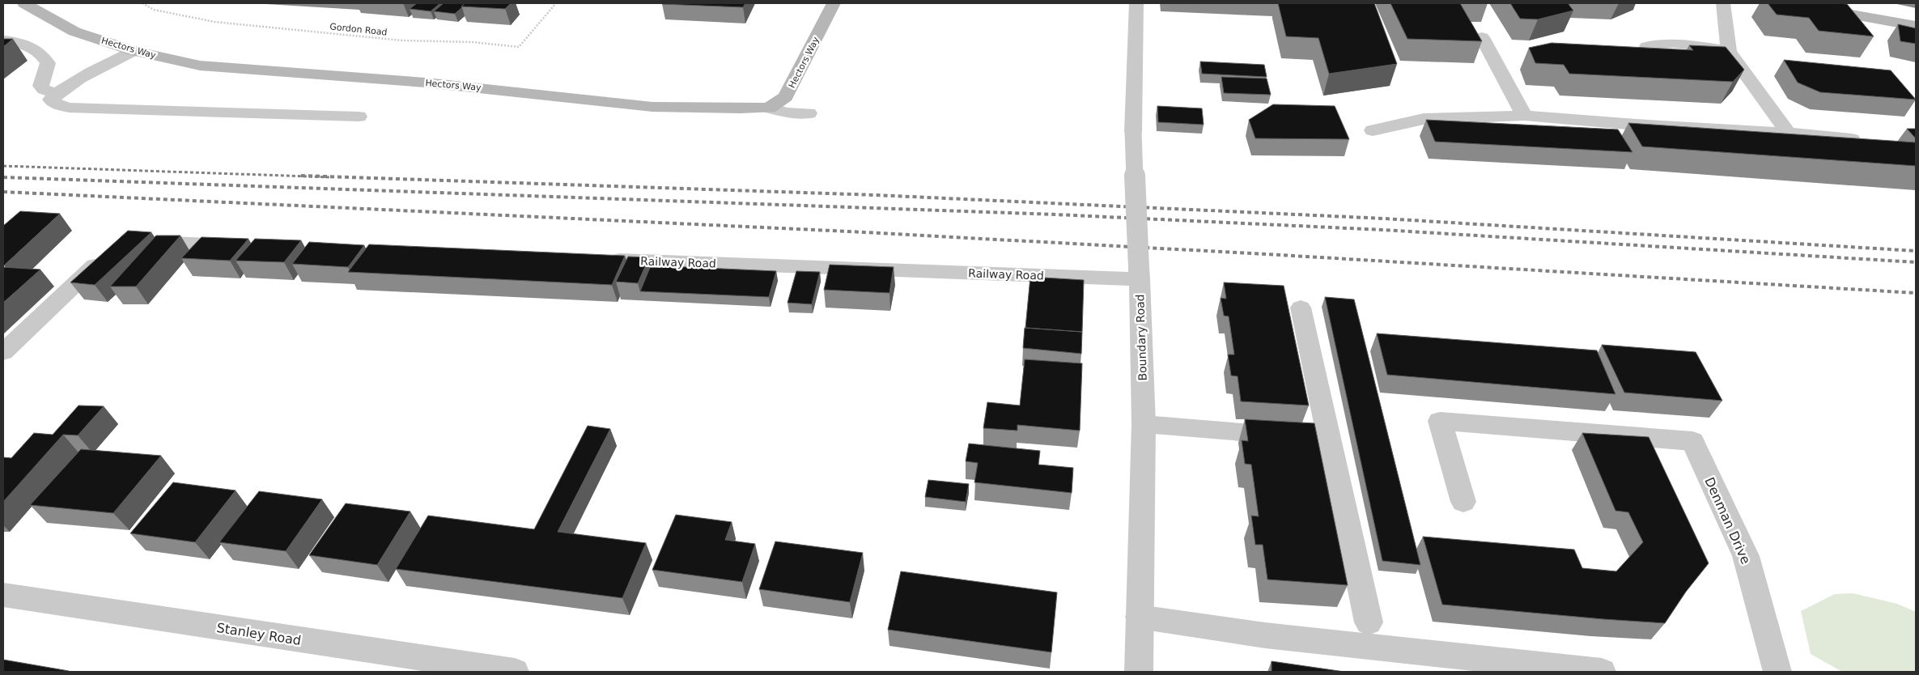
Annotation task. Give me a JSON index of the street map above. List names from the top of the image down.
{
  "streets": {
    "main road": ["Hectors Way"],
    "street": [
      "Railway Road",
      "Boundary Road",
      "Denman Drive",
      "Stanley Road"
    ],
    "path": ["Gordon Road"]
  },
  "crossings": [
    ["Railway Road", "Boundary Road"]
  ]
}
